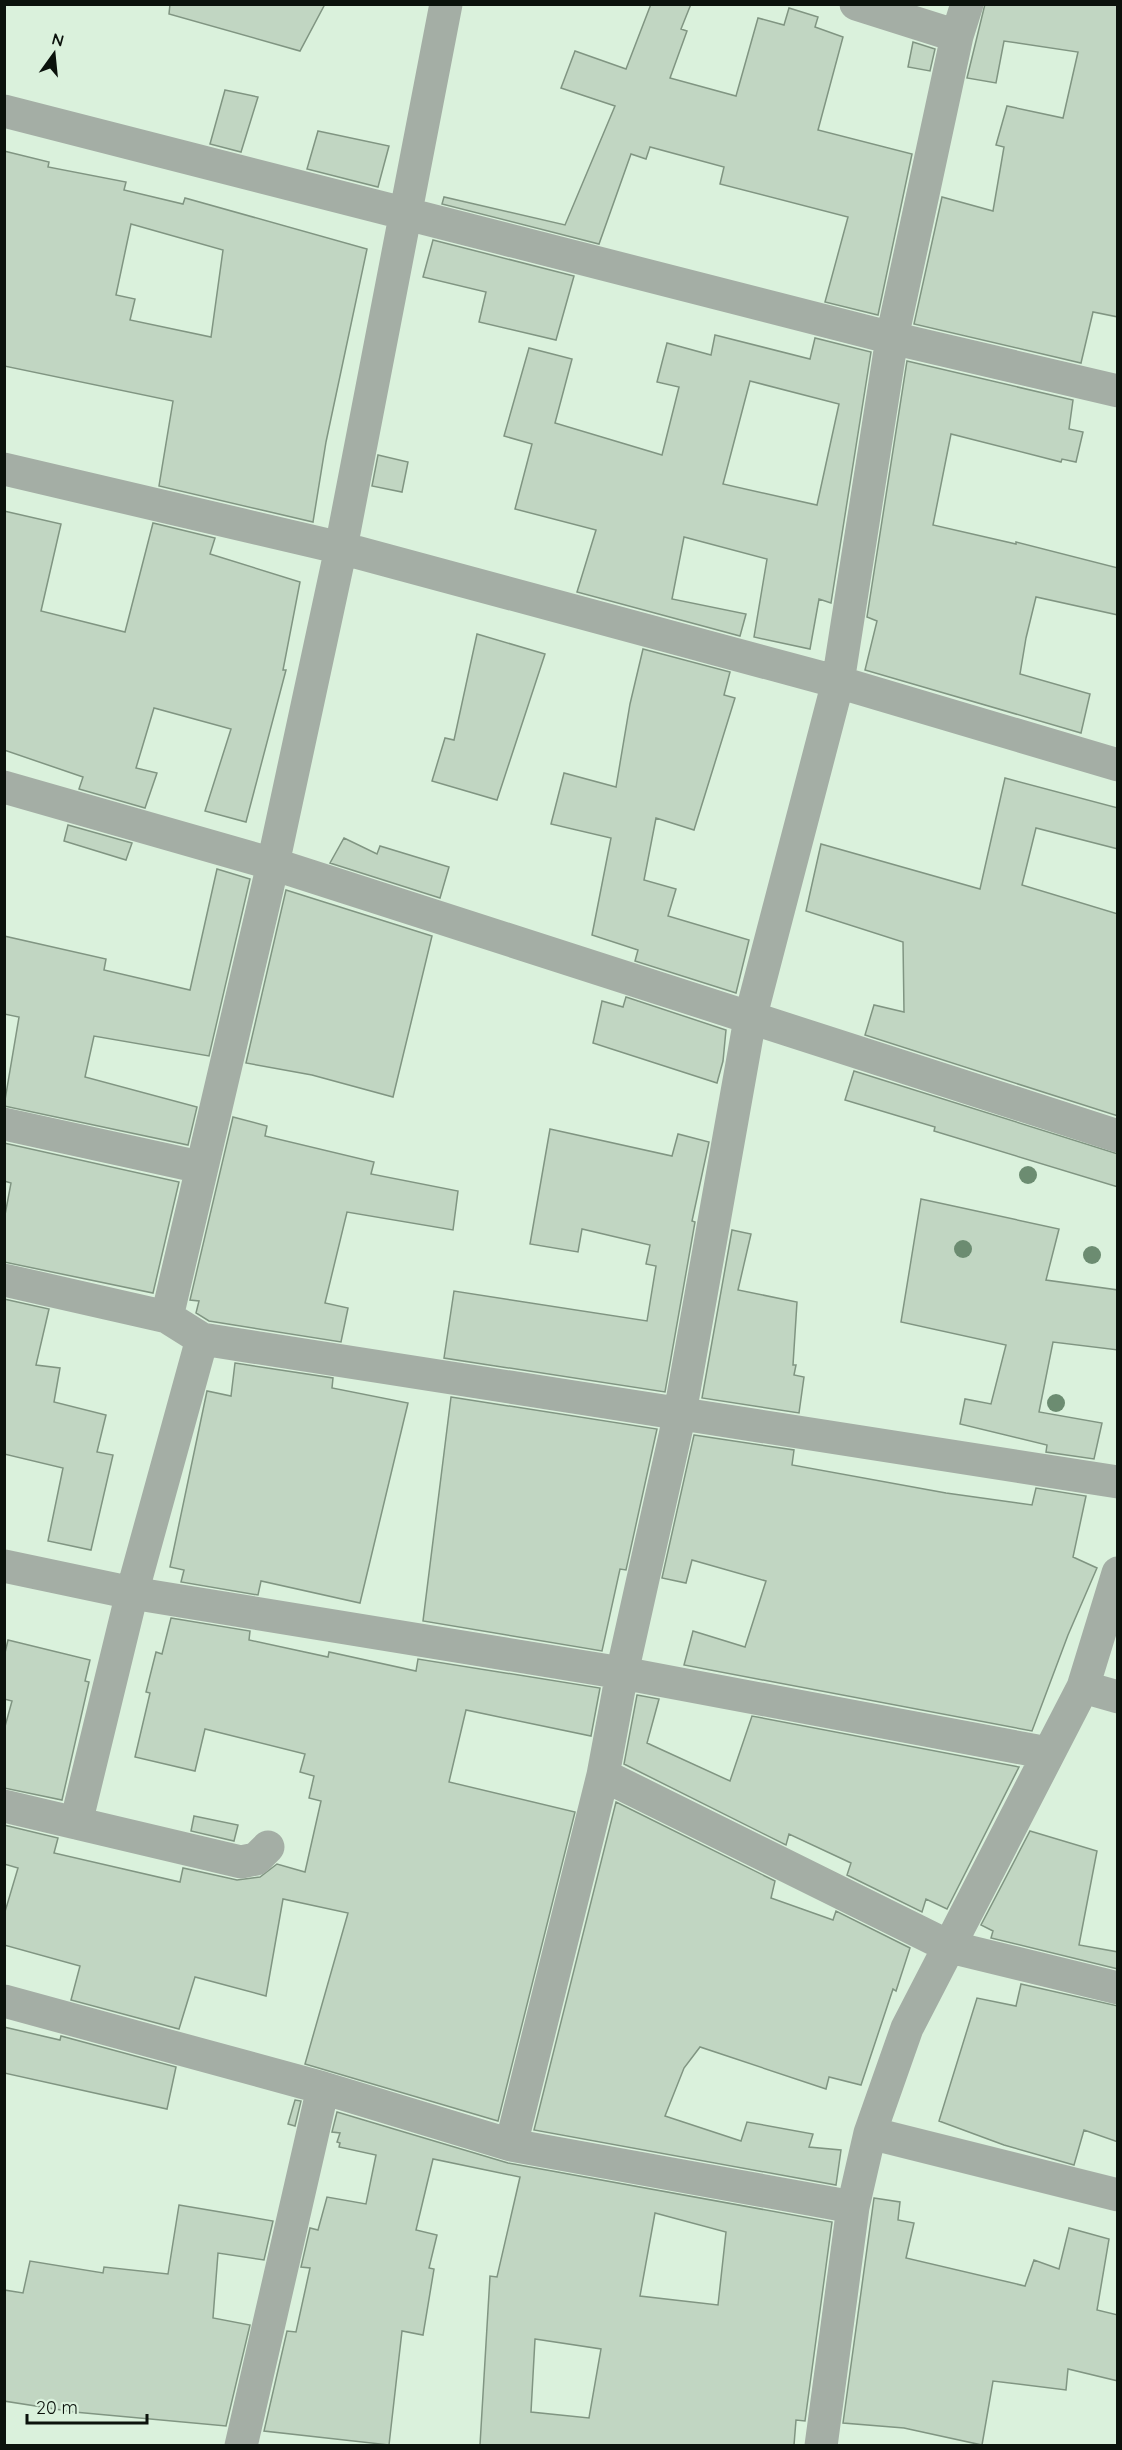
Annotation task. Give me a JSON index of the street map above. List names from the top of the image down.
{
  "scale_bar": "20 m",
  "north": "top"
}
